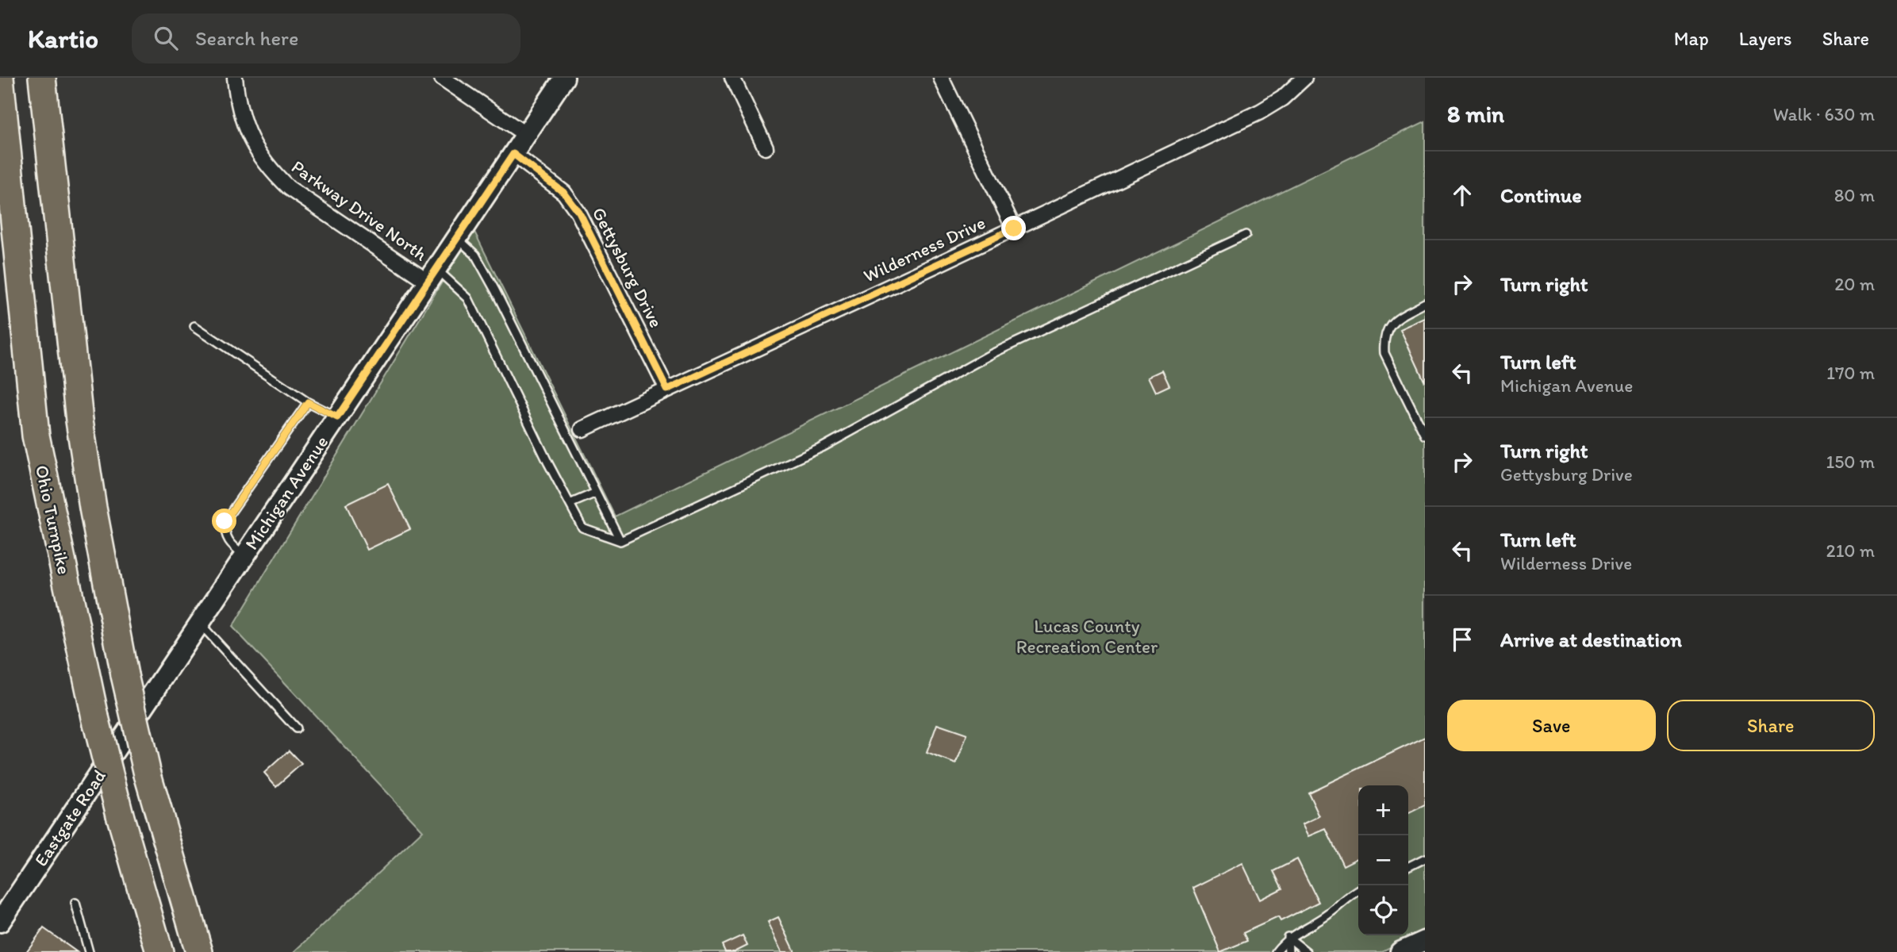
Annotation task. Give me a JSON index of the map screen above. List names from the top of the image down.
{
  "streets": {
    "highway": ["Ohio Turnpike"],
    "street": [
      "Parkway Drive North",
      "Wilderness Drive",
      "Gettysburg Drive",
      "Michigan Avenue",
      "Eastgate Road"
    ]
  },
  "crossings": [
    ["Parkway Drive North", "Michigan Avenue"],
    ["Wilderness Drive", "Gettysburg Drive"],
    ["Gettysburg Drive", "Michigan Avenue"],
    ["Michigan Avenue", "Eastgate Road"]
  ],
  "parks": ["Lucas County Recreation Center"],
  "page": {
    "header": "Kartio",
    "search": "Search here",
    "nav": ["Map", "Layers", "Share"],
    "heading": ["8 min", "Walk · 630 m"],
    "list": [
      ["Continue", "80 m"],
      ["Turn right", "20 m"],
      ["Turn left", "Michigan Avenue", "170 m"],
      ["Turn right", "Gettysburg Drive", "150 m"],
      ["Turn left", "Wilderness Drive", "210 m"],
      "Arrive at destination"
    ],
    "buttons": ["Save", "Share"],
    "map_buttons": ["+", "−"]
  }
}
